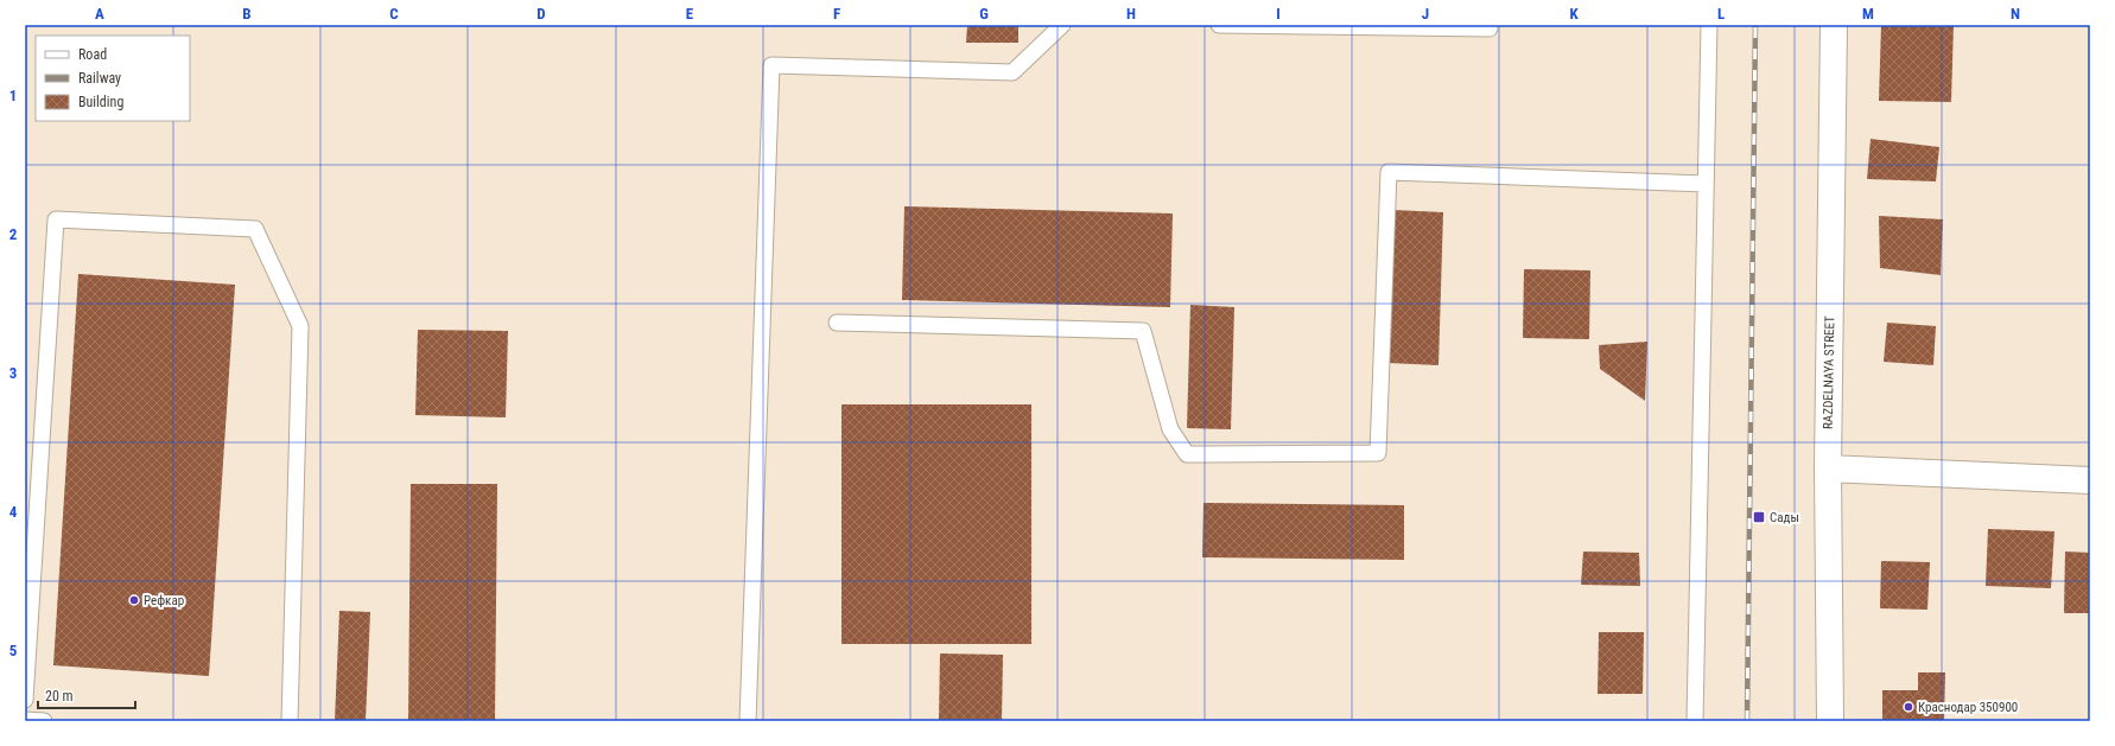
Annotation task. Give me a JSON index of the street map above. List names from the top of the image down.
{
  "streets": {
    "street": ["RAZDELNAYA STREET"]
  },
  "places": {
    "transit": ["Сады"],
    "other": ["Рефкар", "Краснодар 350900"]
  },
  "legend": ["Road", "Railway", "Building"],
  "scale_bar": "20 m",
  "grid": {
    "columns": [
      "A",
      "B",
      "C",
      "D",
      "E",
      "F",
      "G",
      "H",
      "I",
      "J",
      "K",
      "L",
      "M",
      "N"
    ],
    "rows": [
      "1",
      "2",
      "3",
      "4",
      "5"
    ]
  }
}
